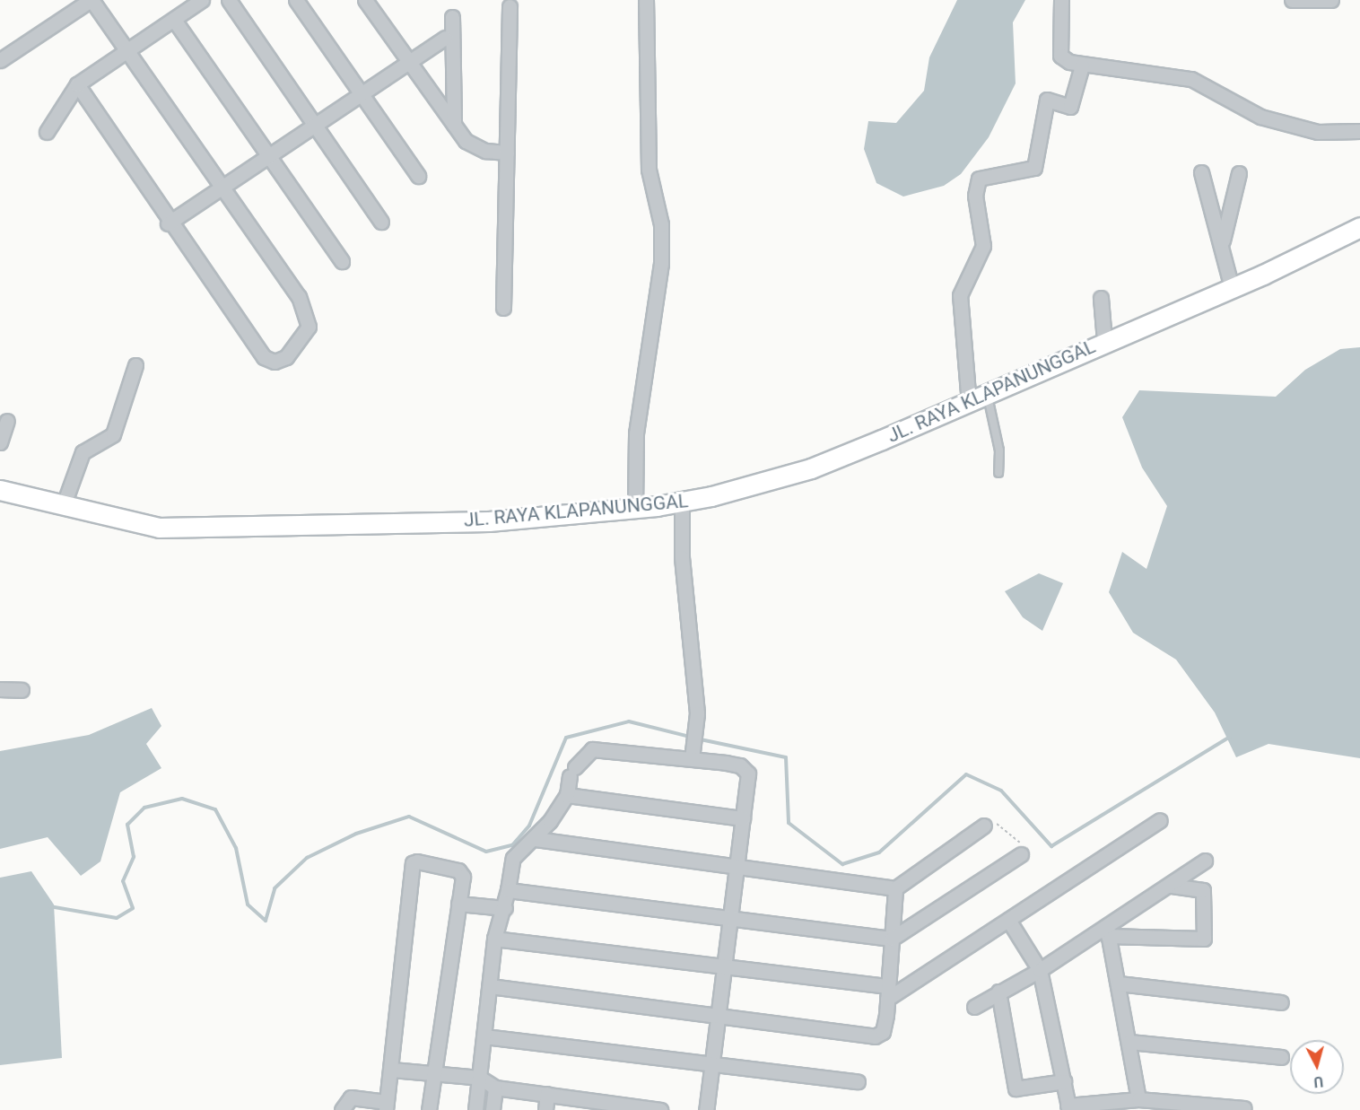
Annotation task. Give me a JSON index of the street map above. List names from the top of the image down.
{
  "streets": {
    "street": ["JL. RAYA KLAPANUNGGAL"]
  },
  "north": "bottom"
}
